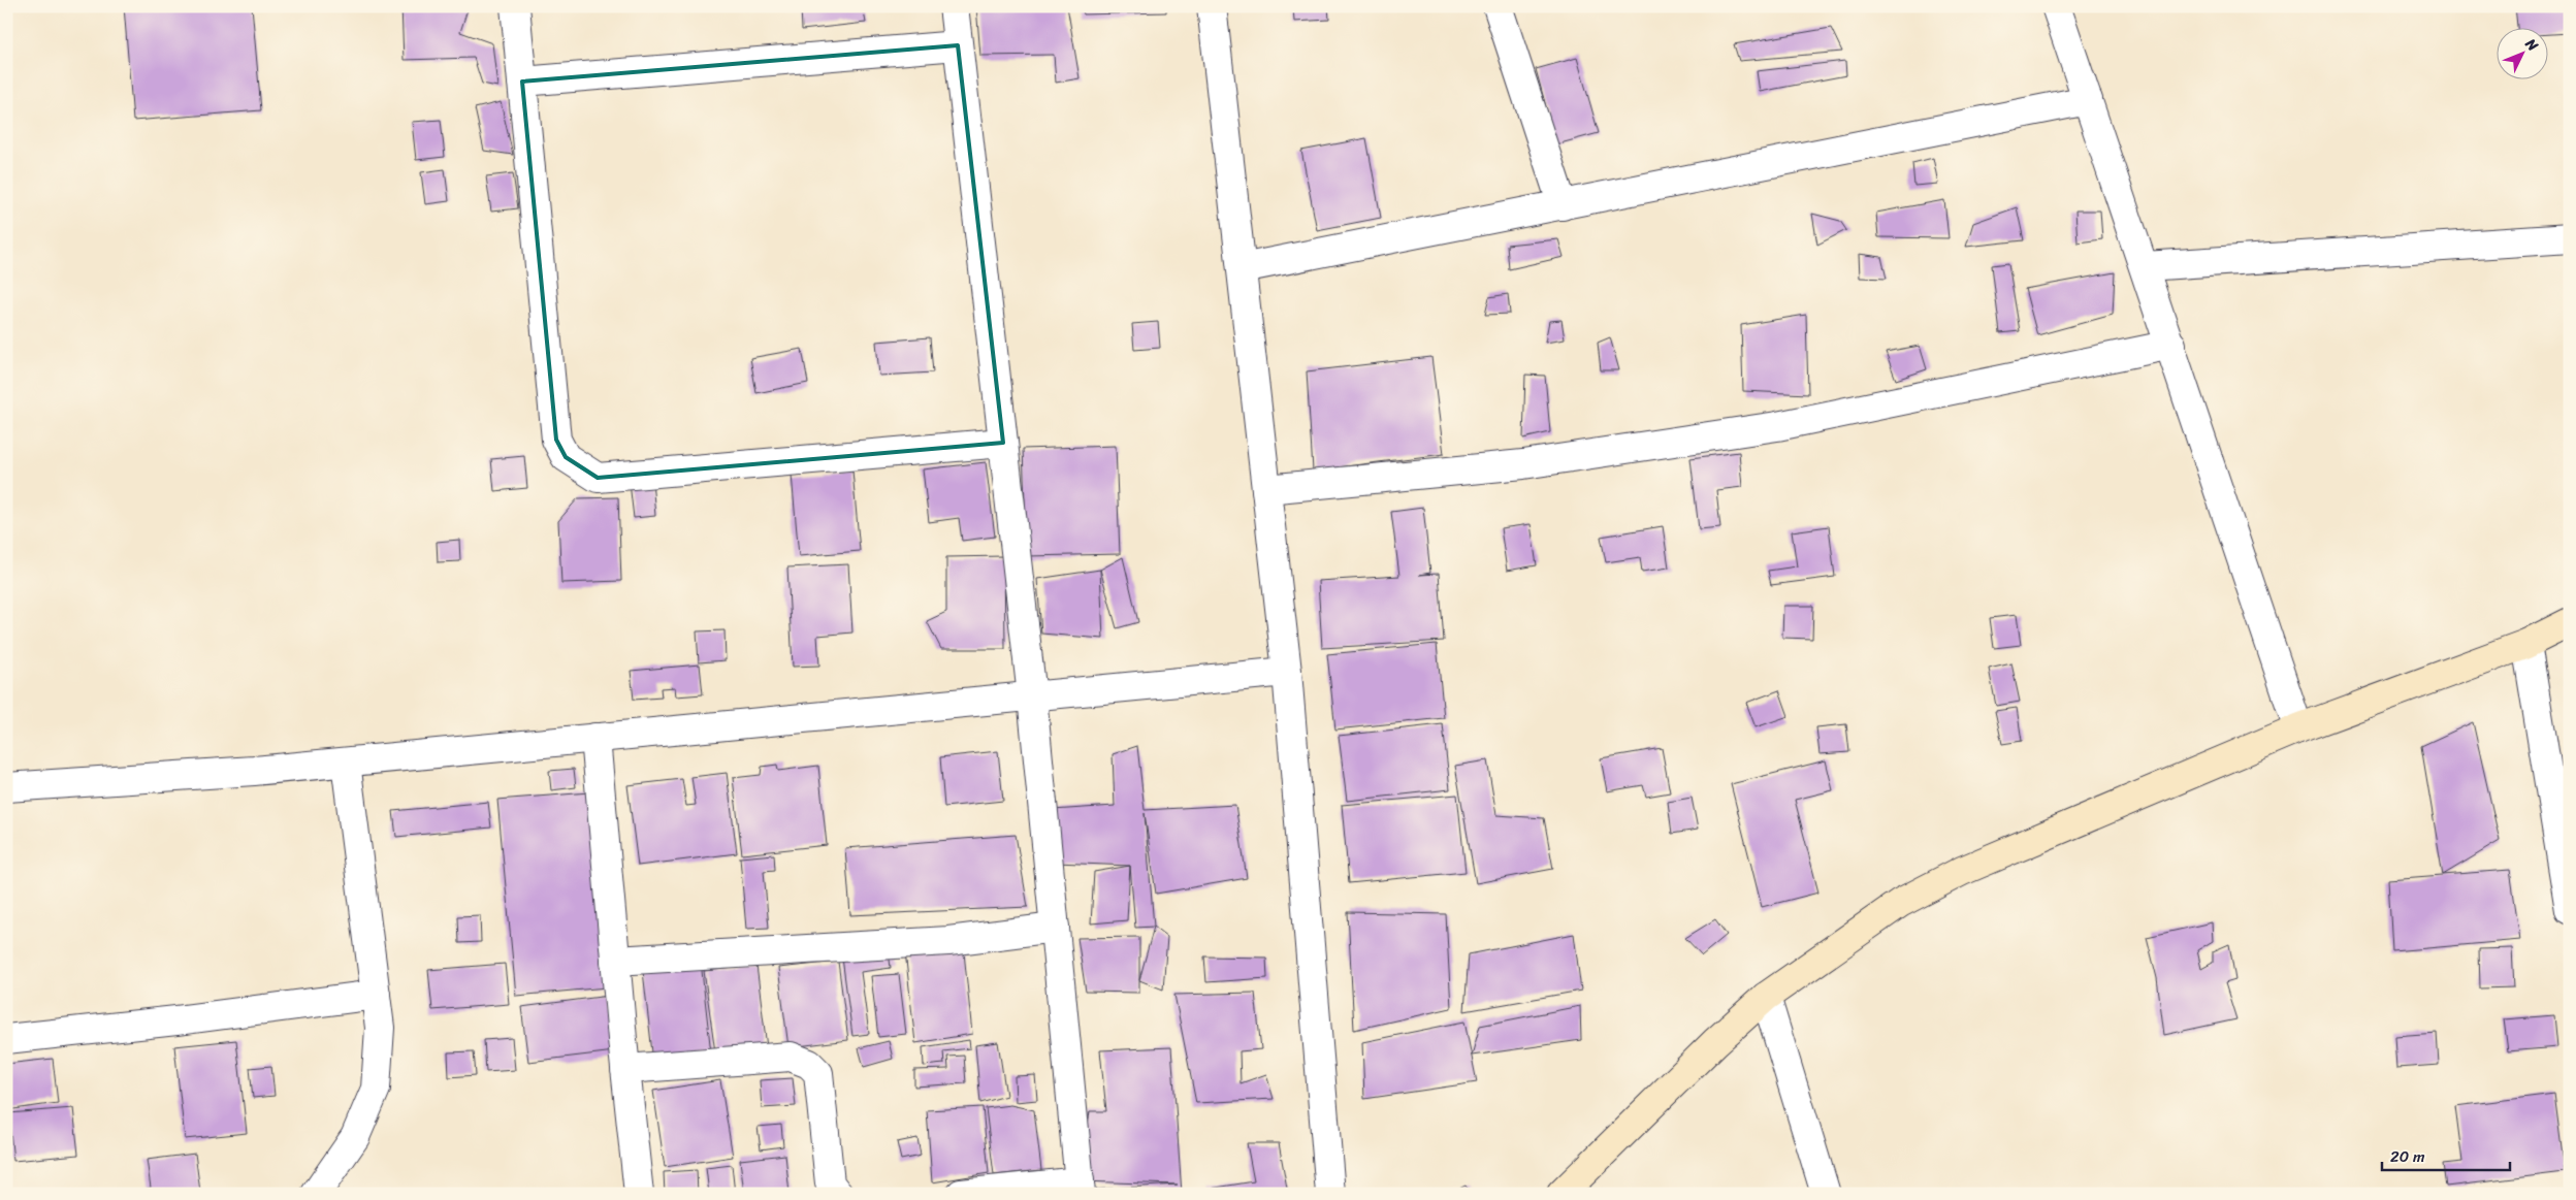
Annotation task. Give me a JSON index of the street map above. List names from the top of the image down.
{
  "scale_bar": "20 m",
  "north": "top right"
}
